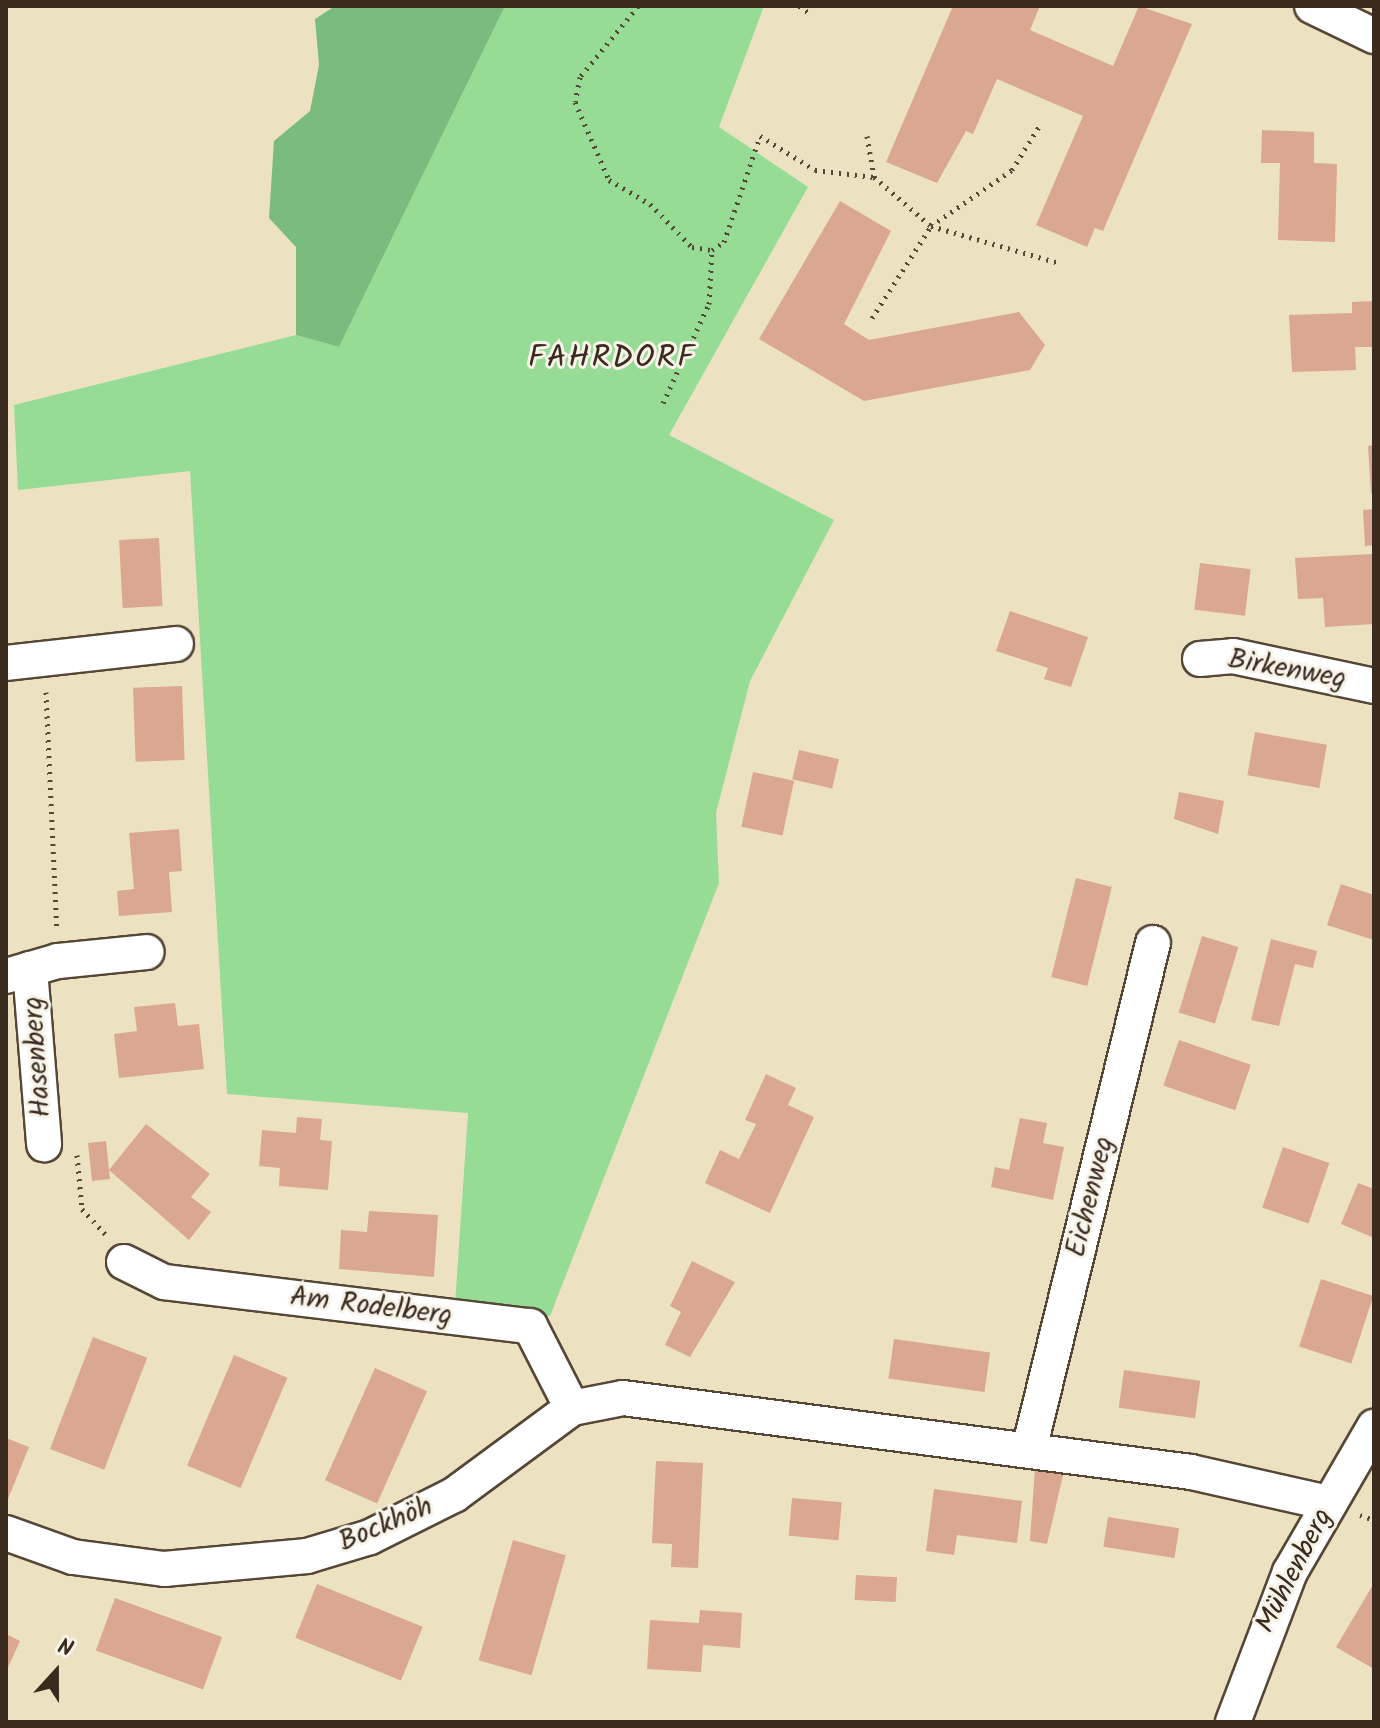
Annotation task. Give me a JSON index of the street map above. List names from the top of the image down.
{
  "streets": {
    "street": [
      "Birkenweg",
      "Hasenberg",
      "Eichenweg",
      "Am Rodelberg",
      "Bockhöh",
      "Mühlenberg"
    ]
  },
  "crossings": [
    ["Eichenweg", "Bockhöh"],
    ["Am Rodelberg", "Bockhöh"]
  ],
  "districts": ["FAHRDORF"],
  "north": "top"
}
